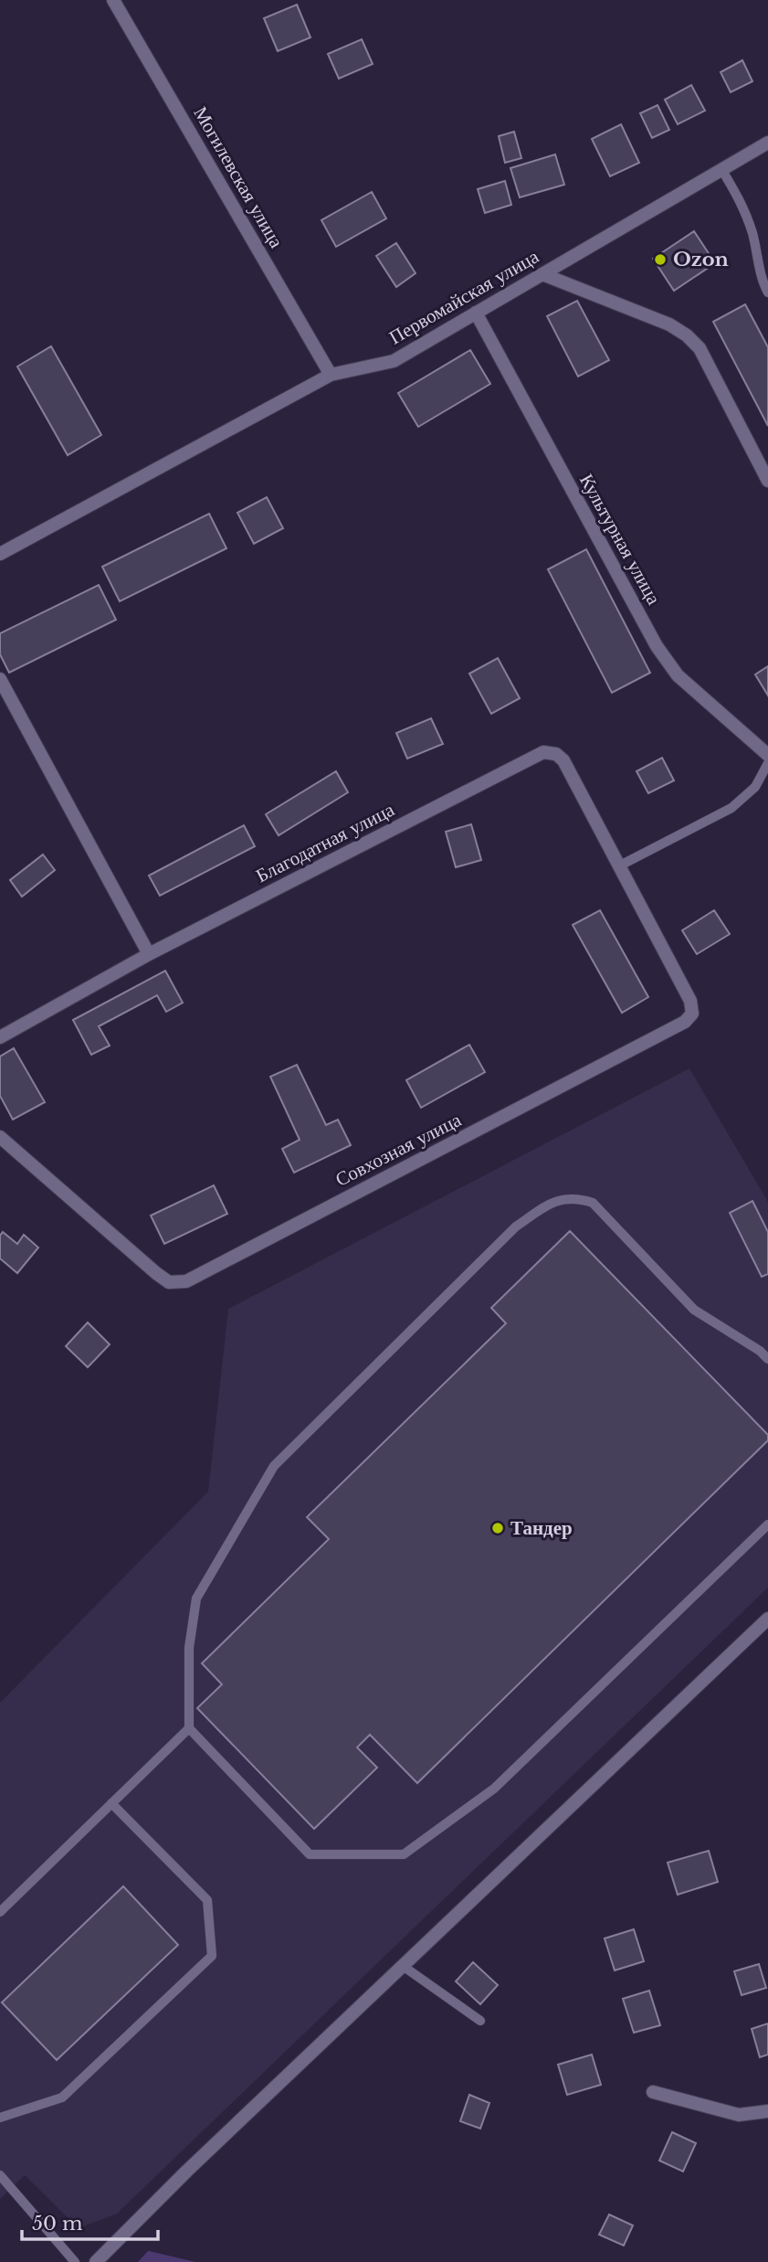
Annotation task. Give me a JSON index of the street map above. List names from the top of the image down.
{
  "streets": {
    "street": [
      "Могилевская улица",
      "Первомайская улица",
      "Культурная улица",
      "Благодатная улица",
      "Совхозная улица"
    ]
  },
  "crossings": [
    ["Могилевская улица", "Первомайская улица"],
    ["Первомайская улица", "Культурная улица"],
    ["Благодатная улица", "Совхозная улица"]
  ],
  "places": ["Ozon", "Тандер"],
  "scale_bar": "50 m"
}
